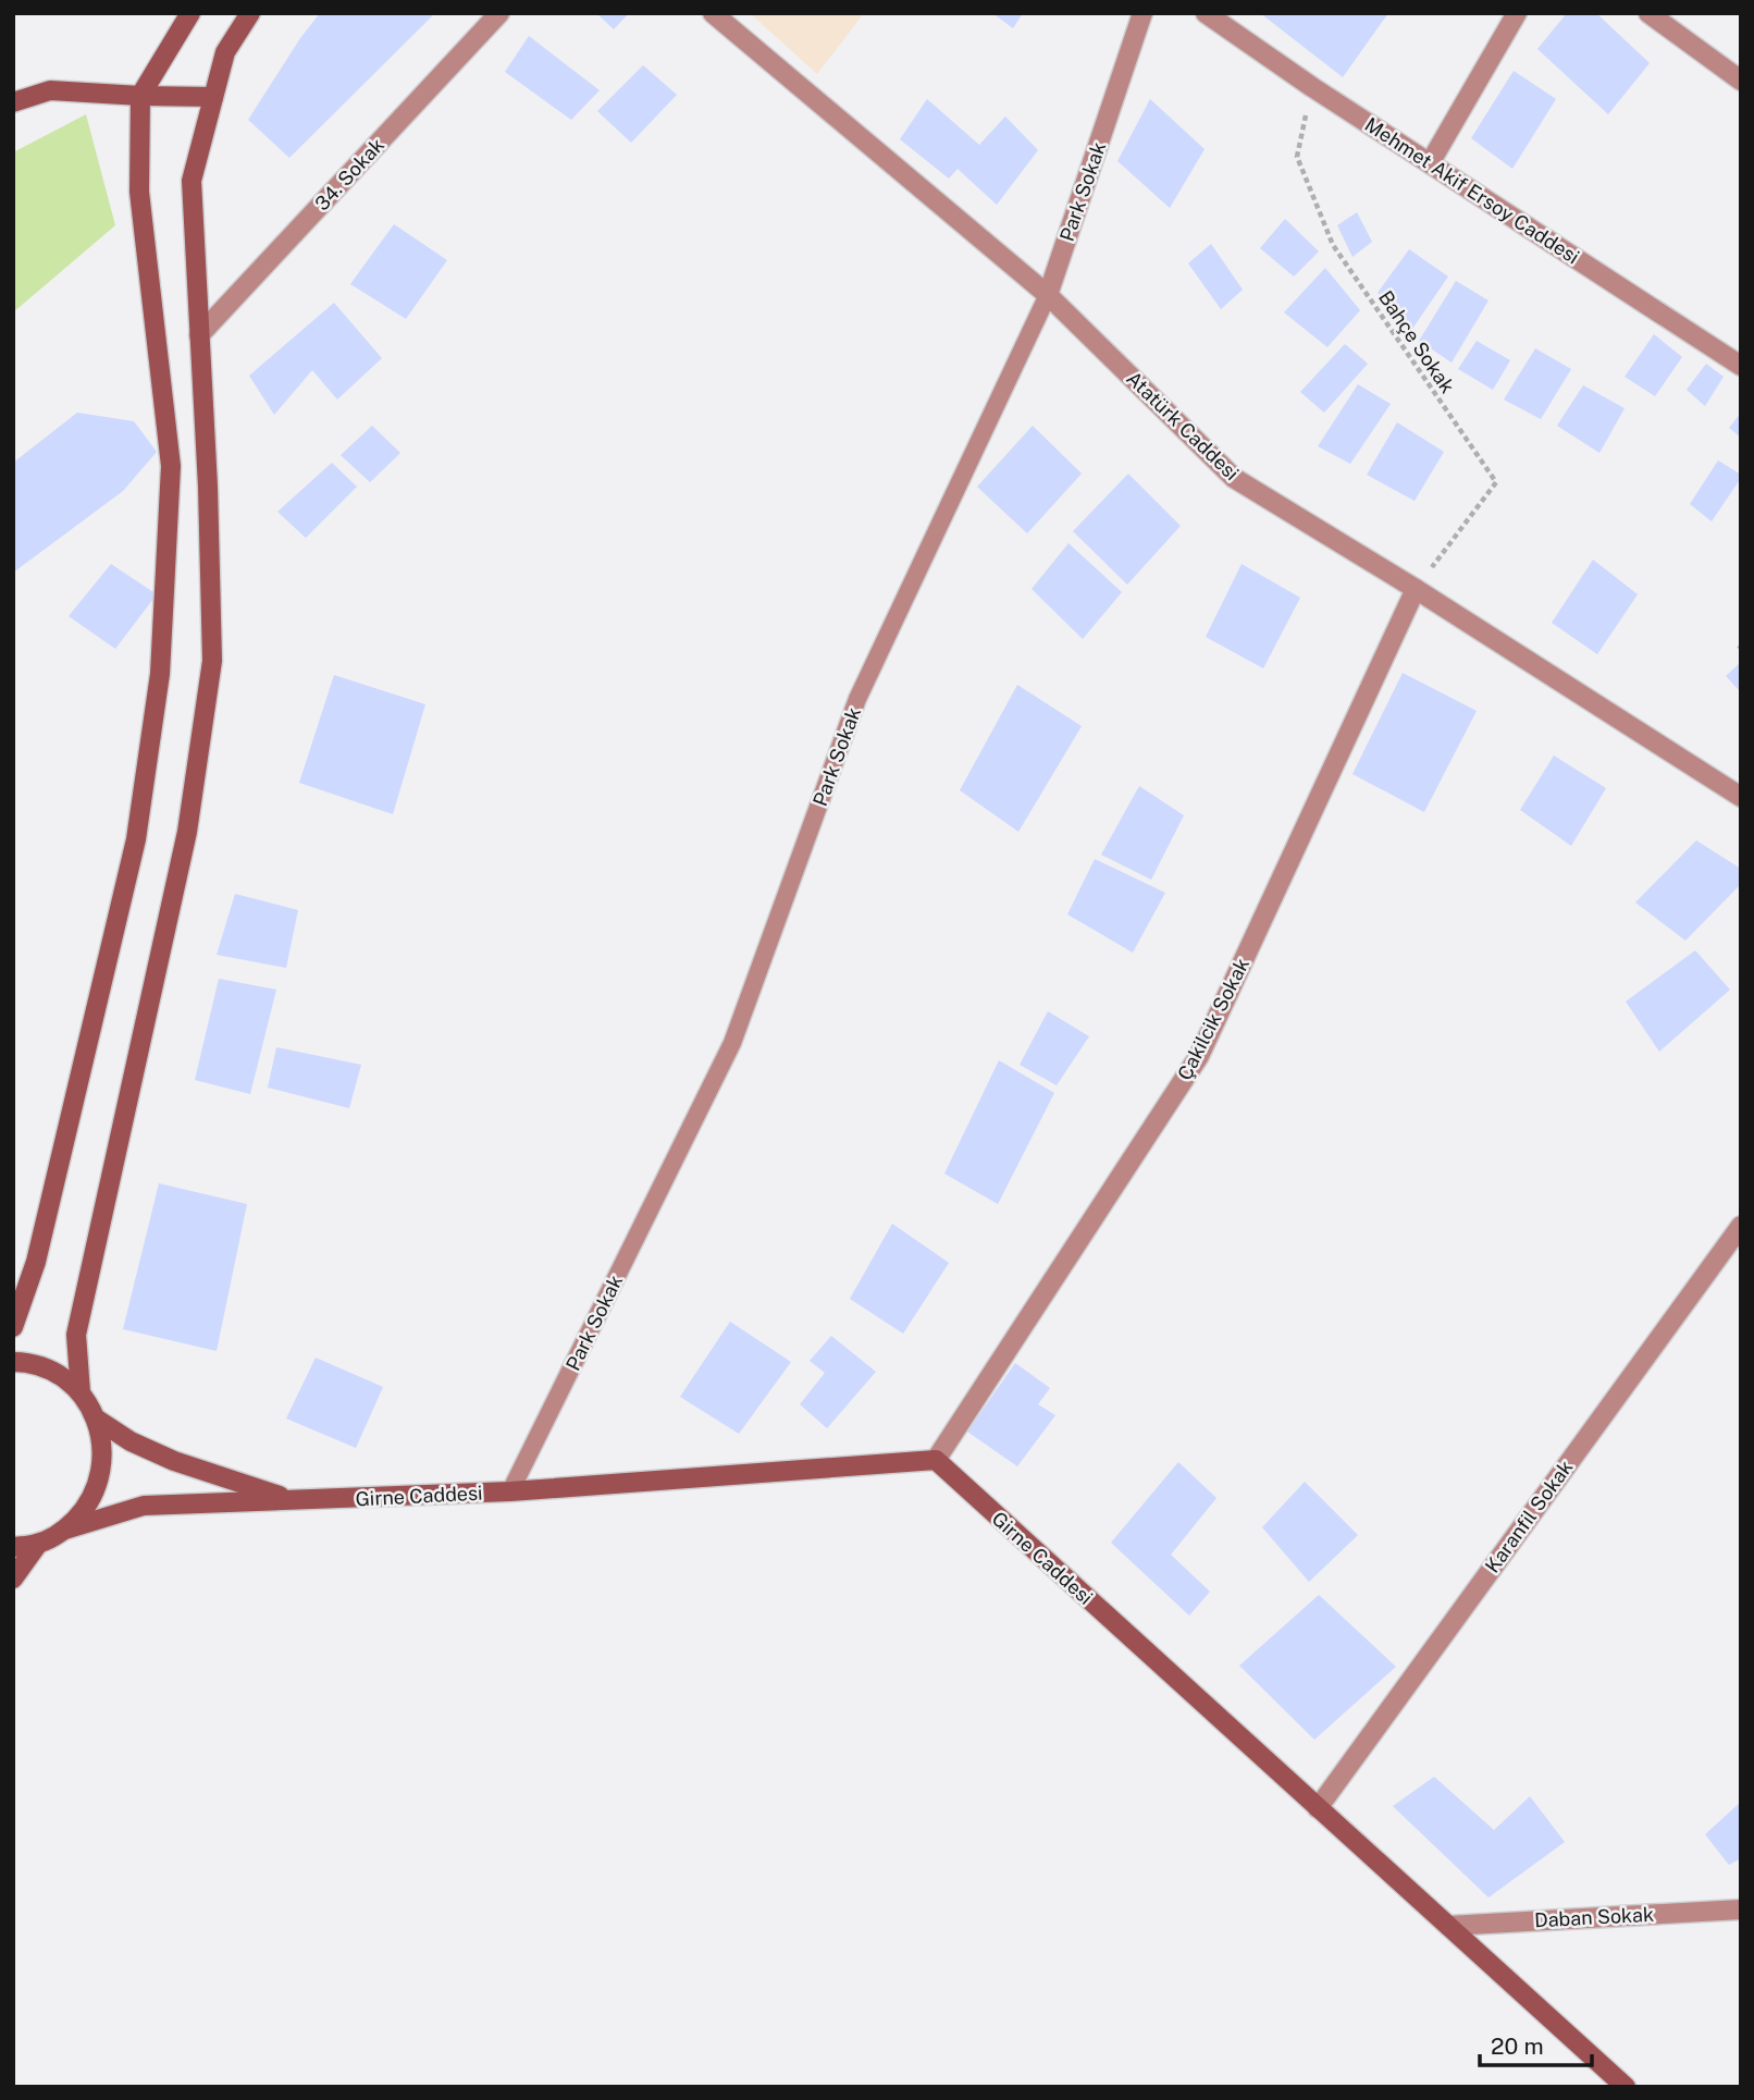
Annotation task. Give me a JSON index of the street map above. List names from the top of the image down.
{
  "streets": {
    "main road": ["Girne Caddesi"],
    "street": [
      "34. Sokak",
      "Mehmet Akif Ersoy Caddesi",
      "Park Sokak",
      "Atatürk Caddesi",
      "Çakilcik Sokak",
      "Karanfil Sokak",
      "Daban Sokak"
    ],
    "path": ["Bahçe Sokak"]
  },
  "crossings": [
    ["Mehmet Akif Ersoy Caddesi", "Bahçe Sokak"],
    ["Park Sokak", "Atatürk Caddesi"],
    ["Park Sokak", "Girne Caddesi"],
    ["Bahçe Sokak", "Atatürk Caddesi"],
    ["Bahçe Sokak", "Çakilcik Sokak"],
    ["Atatürk Caddesi", "Çakilcik Sokak"],
    ["Çakilcik Sokak", "Girne Caddesi"],
    ["Girne Caddesi", "Karanfil Sokak"],
    ["Girne Caddesi", "Daban Sokak"]
  ],
  "scale_bar": "20 m"
}
